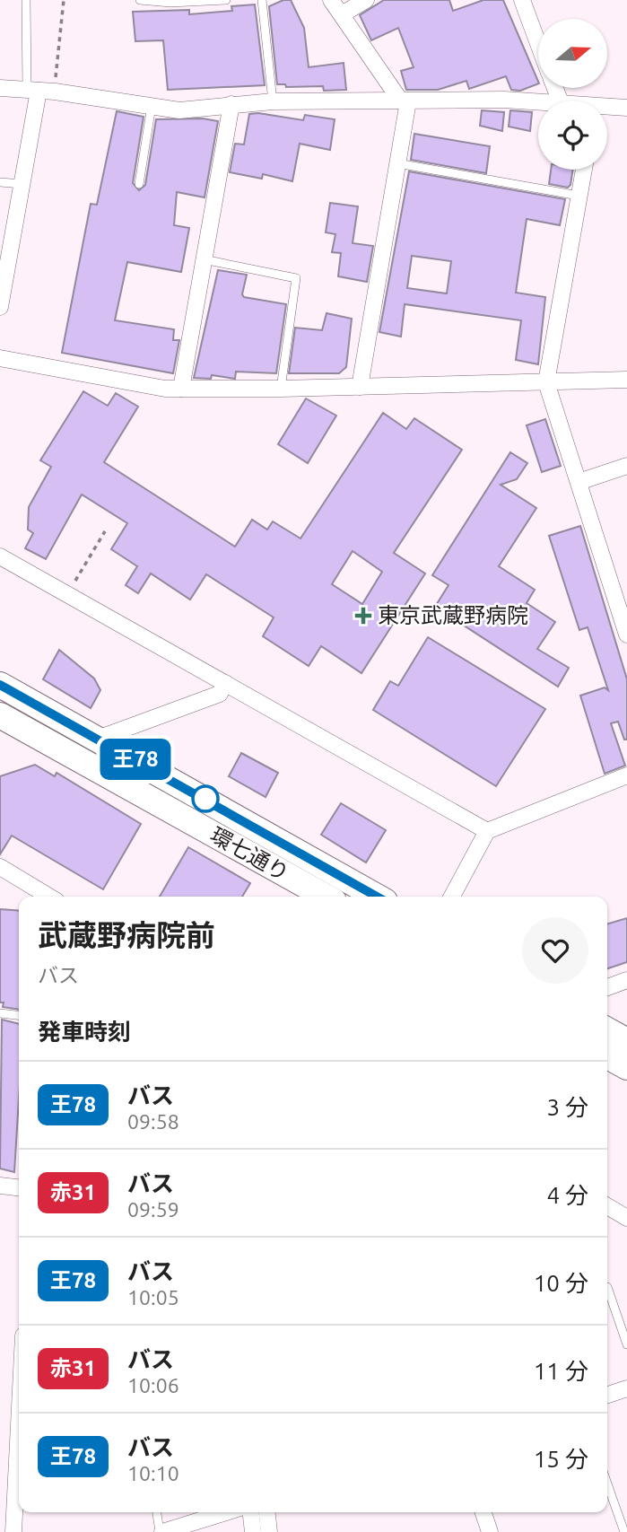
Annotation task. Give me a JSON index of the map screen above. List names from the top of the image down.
{
  "streets": {
    "main road": ["環七通り"]
  },
  "places": {
    "health": ["東京武蔵野病院"]
  },
  "lines": ["bus line 王78"],
  "north": "right",
  "page": {
    "on_map": "王78",
    "heading": [
      ["武蔵野病院前", "バス"],
      "発車時刻"
    ],
    "list": [
      {
        "mark": "王78",
        "name": "バス",
        "note": "09:58",
        "value": "3 分"
      },
      {
        "mark": "赤31",
        "name": "バス",
        "note": "09:59",
        "value": "4 分"
      },
      {
        "mark": "王78",
        "name": "バス",
        "note": "10:05",
        "value": "10 分"
      },
      {
        "mark": "赤31",
        "name": "バス",
        "note": "10:06",
        "value": "11 分"
      },
      {
        "mark": "王78",
        "name": "バス",
        "note": "10:10",
        "value": "15 分"
      }
    ]
  }
}
